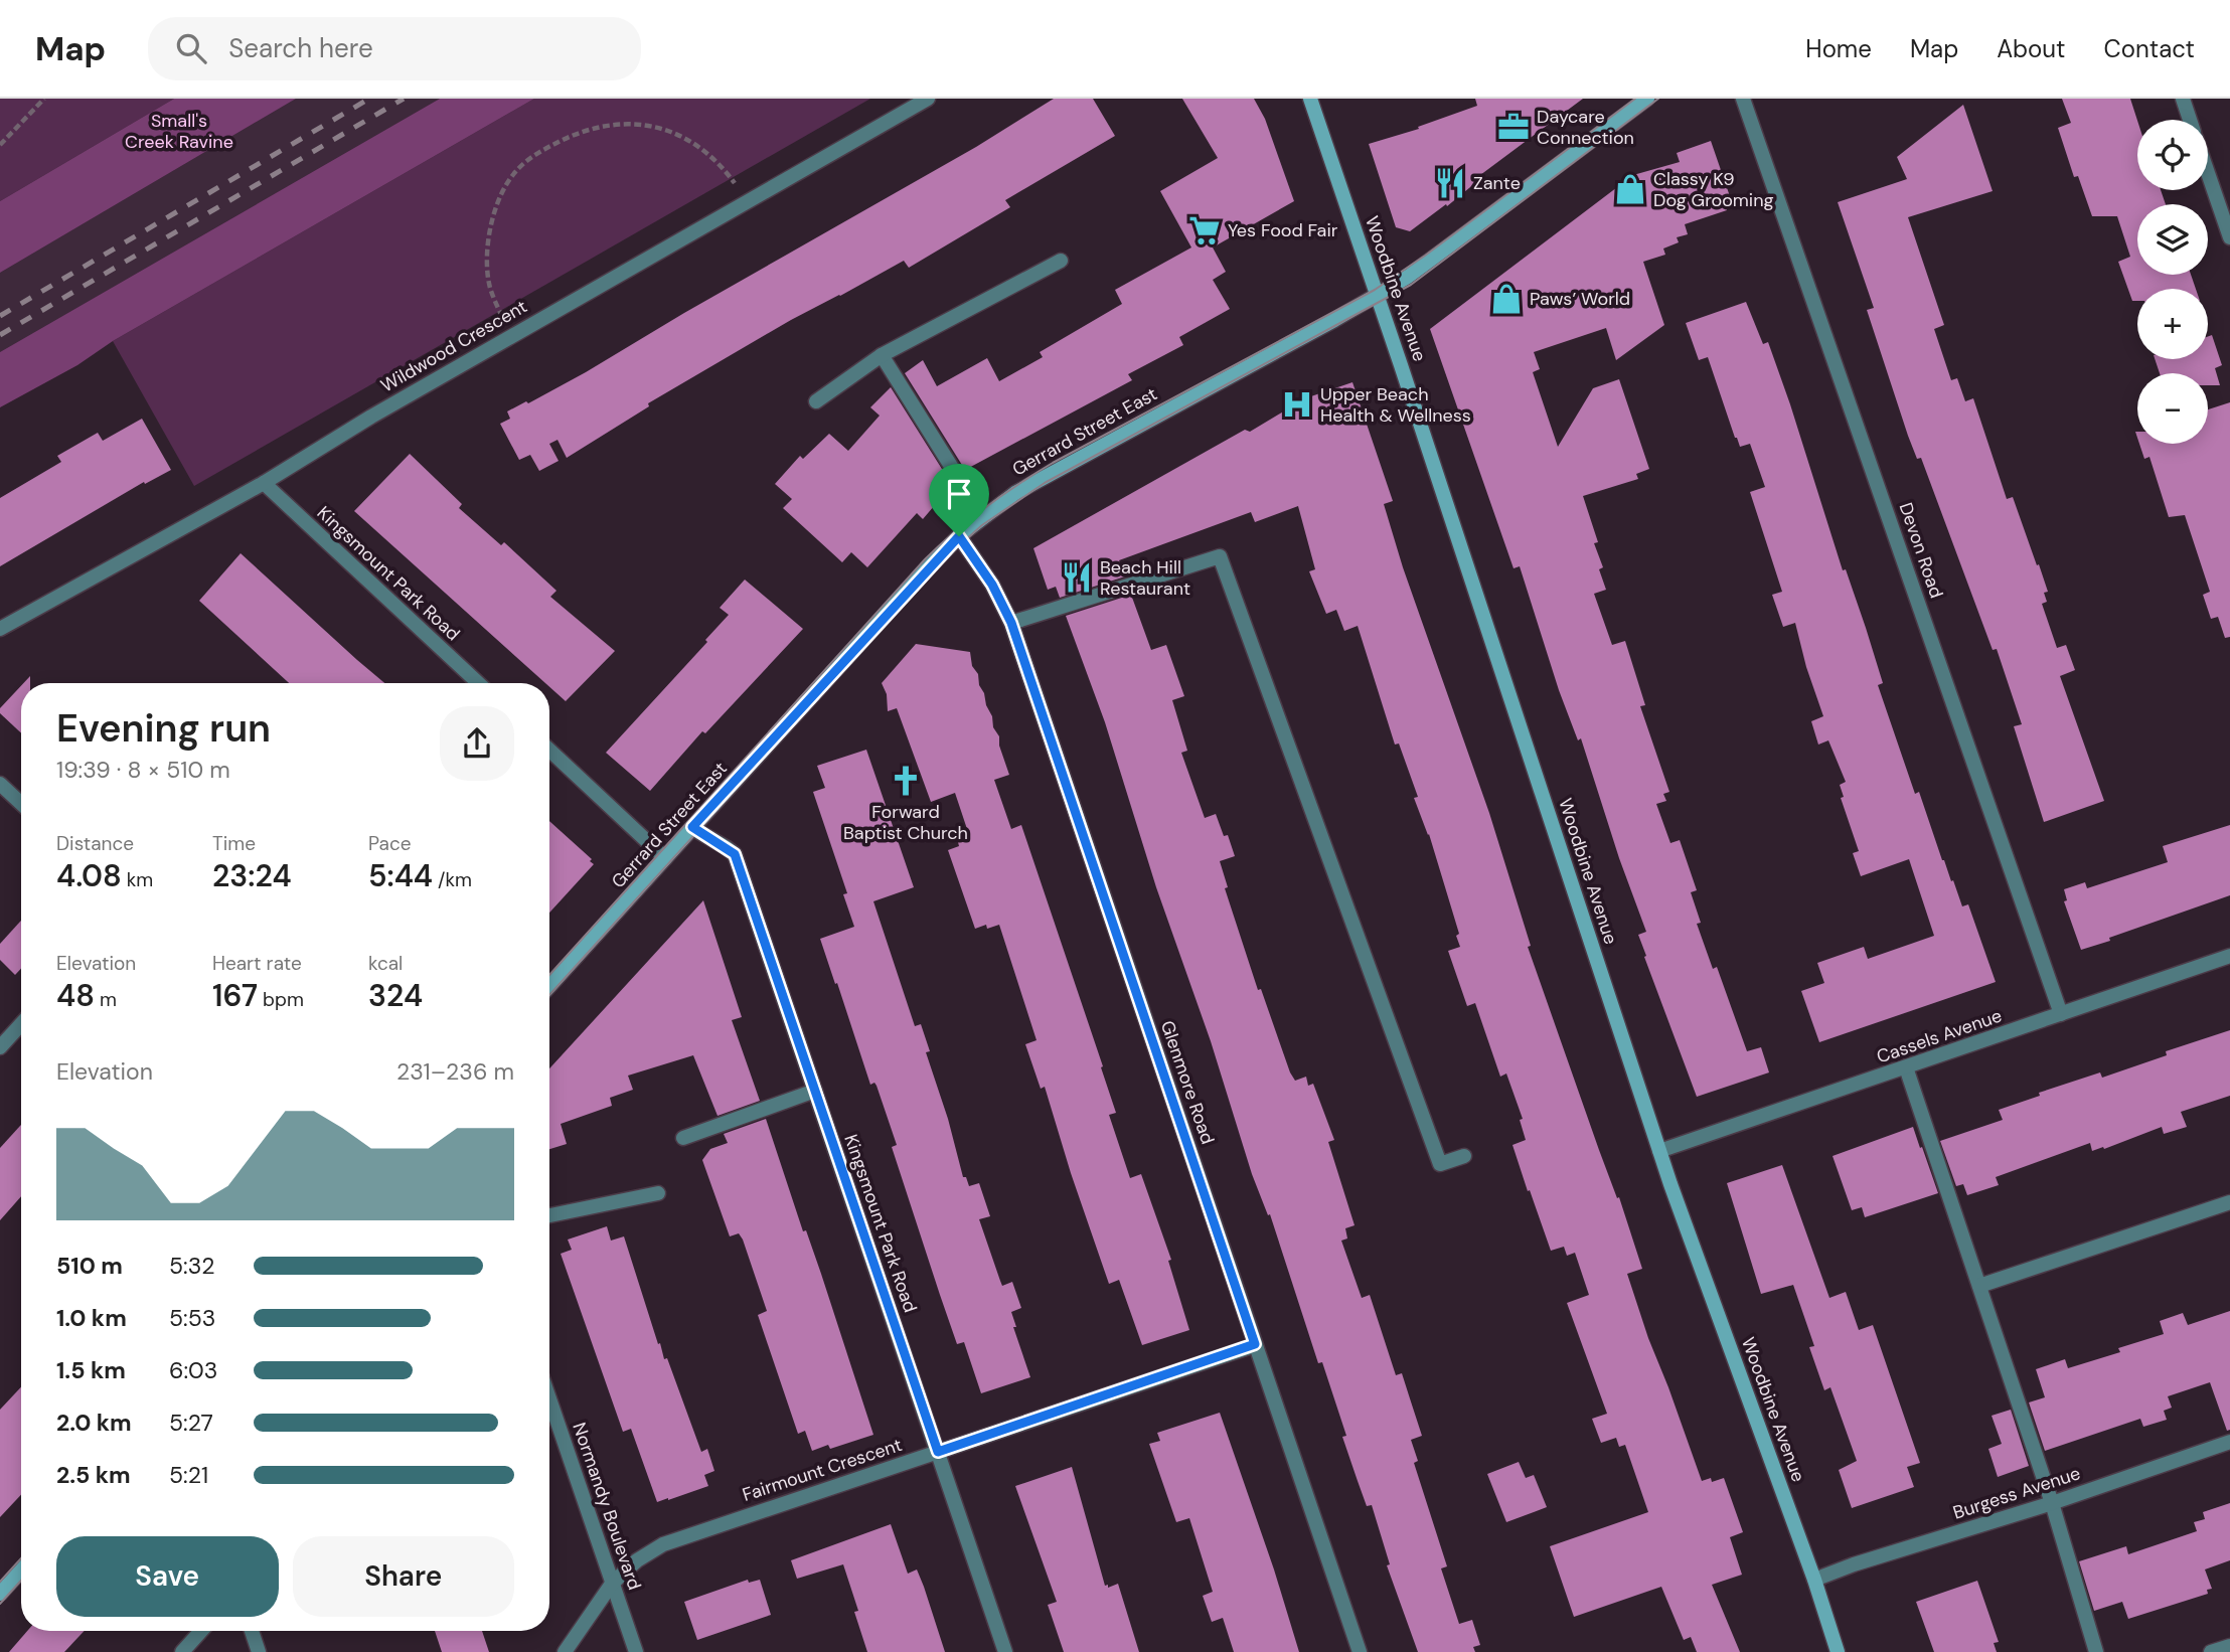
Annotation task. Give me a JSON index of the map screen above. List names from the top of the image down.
{
  "streets": {
    "main road": ["Woodbine Avenue", "Gerrard Street East"],
    "street": [
      "Wildwood Crescent",
      "Devon Road",
      "Kingsmount Park Road",
      "Cassels Avenue",
      "Glenmore Road",
      "Fairmount Crescent",
      "Burgess Avenue",
      "Normandy Boulevard"
    ]
  },
  "crossings": [
    ["Woodbine Avenue", "Gerrard Street East"],
    ["Woodbine Avenue", "Cassels Avenue"],
    ["Woodbine Avenue", "Burgess Avenue"],
    ["Wildwood Crescent", "Kingsmount Park Road"],
    ["Gerrard Street East", "Kingsmount Park Road"],
    ["Gerrard Street East", "Glenmore Road"],
    ["Devon Road", "Cassels Avenue"],
    ["Kingsmount Park Road", "Fairmount Crescent"],
    ["Glenmore Road", "Fairmount Crescent"],
    ["Fairmount Crescent", "Normandy Boulevard"]
  ],
  "parks": ["Small's Creek Ravine"],
  "places": {
    "office": ["Daycare Connection"],
    "restaurant": ["Zante", "Beach Hill Restaurant"],
    "shop": ["Classy K9 Dog Grooming", "Paws’ World"],
    "supermarket": ["Yes Food Fair"],
    "hospital": ["Upper Beach Health & Wellness"],
    "church": ["Forward Baptist Church"]
  },
  "page": {
    "header": "Map",
    "search": "Search here",
    "nav": [
      "Home",
      "Map",
      "About",
      "Contact"
    ],
    "map_buttons": ["+", "−"],
    "heading": ["Evening run", "19:39 · 8 × 510 m"],
    "stats": [
      ["Distance", "4.08 km"],
      ["Time", "23:24"],
      ["Pace", "5:44 /km"],
      ["Elevation", "48 m"],
      ["Heart rate", "167 bpm"],
      ["kcal", "324"]
    ],
    "chart": ["Elevation", "231–236 m"],
    "list": [
      {
        "name": "510 m",
        "note": "5:32"
      },
      {
        "name": "1.0 km",
        "note": "5:53"
      },
      {
        "name": "1.5 km",
        "note": "6:03"
      },
      {
        "name": "2.0 km",
        "note": "5:27"
      },
      {
        "name": "2.5 km",
        "note": "5:21"
      }
    ],
    "buttons": ["Save", "Share"]
  }
}
